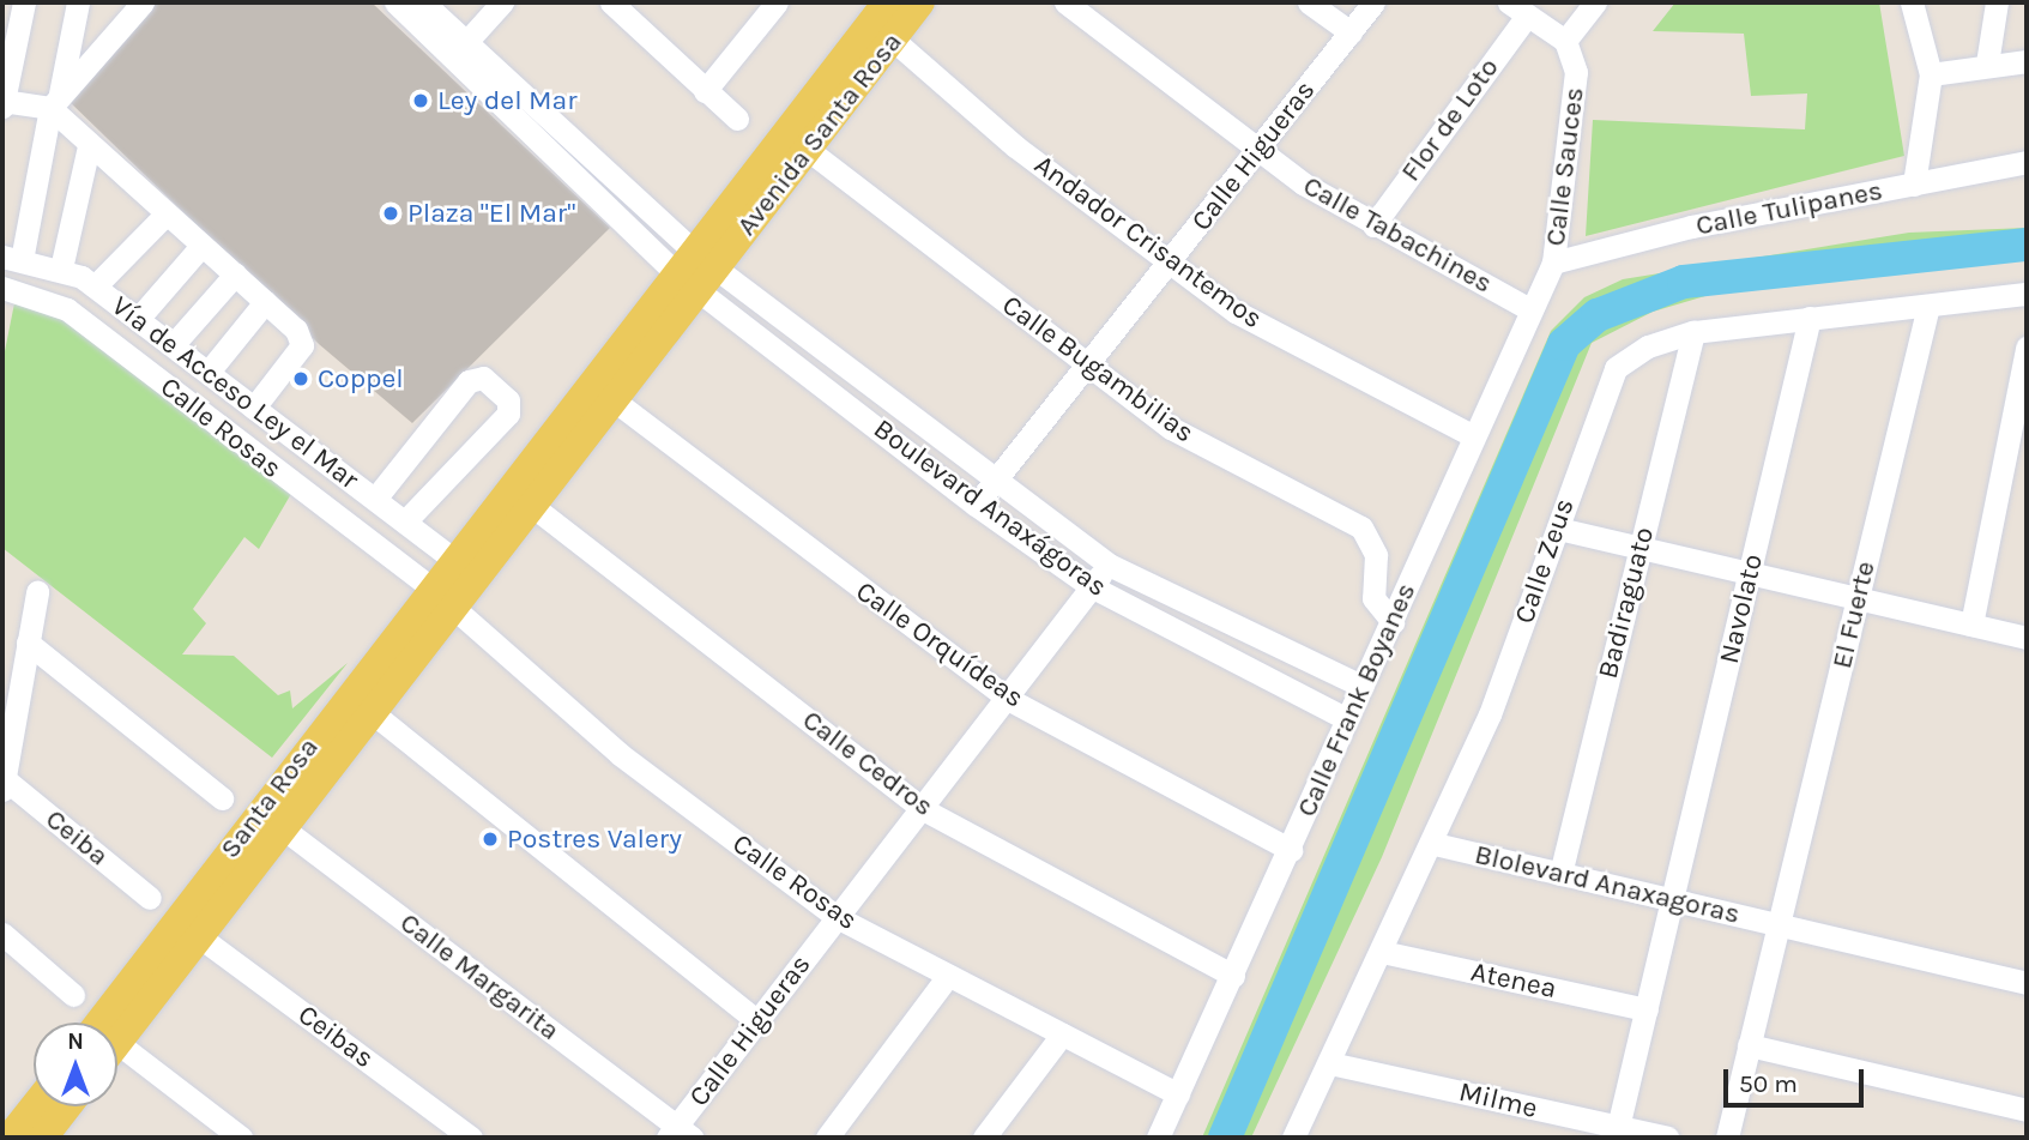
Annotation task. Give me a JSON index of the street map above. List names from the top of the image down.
{
  "streets": {
    "main road": ["Avenida Santa Rosa", "Santa Rosa"],
    "street": [
      "Flor de Loto",
      "Calle Higueras",
      "Calle Sauces",
      "Calle Tulipanes",
      "Calle Tabachines",
      "Andador Crisantemos",
      "Calle Bugambilias",
      "Vía de Acceso Ley el Mar",
      "Calle Rosas",
      "Boulevard Anaxágoras",
      "Calle Zeus",
      "Badiraguato",
      "Navolato",
      "El Fuerte",
      "Calle Orquídeas",
      "Calle Frank Boyanes",
      "Calle Cedros",
      "Ceiba",
      "Blolevard Anaxagoras",
      "Calle Margarita",
      "Atenea",
      "Ceibas",
      "Milme"
    ]
  },
  "crossings": [
    ["Flor de Loto", "Calle Tabachines"],
    ["Avenida Santa Rosa", "Andador Crisantemos"],
    ["Avenida Santa Rosa", "Calle Bugambilias"],
    ["Avenida Santa Rosa", "Vía de Acceso Ley el Mar"],
    ["Avenida Santa Rosa", "Calle Rosas"],
    ["Avenida Santa Rosa", "Boulevard Anaxágoras"],
    ["Avenida Santa Rosa", "Calle Orquídeas"],
    ["Avenida Santa Rosa", "Calle Cedros"],
    ["Avenida Santa Rosa", "Santa Rosa"],
    ["Avenida Santa Rosa", "Calle Margarita"],
    ["Avenida Santa Rosa", "Ceibas"],
    ["Calle Higueras", "Calle Tabachines"],
    ["Calle Higueras", "Andador Crisantemos"],
    ["Calle Higueras", "Calle Bugambilias"],
    ["Calle Higueras", "Calle Rosas"],
    ["Calle Higueras", "Boulevard Anaxágoras"],
    ["Calle Higueras", "Calle Orquídeas"],
    ["Calle Higueras", "Calle Cedros"],
    ["Calle Higueras", "Calle Margarita"],
    ["Calle Sauces", "Calle Tulipanes"],
    ["Calle Sauces", "Calle Frank Boyanes"],
    ["Calle Tulipanes", "Calle Frank Boyanes"],
    ["Calle Tabachines", "Calle Frank Boyanes"],
    ["Andador Crisantemos", "Calle Frank Boyanes"],
    ["Calle Bugambilias", "Calle Frank Boyanes"],
    ["Vía de Acceso Ley el Mar", "Santa Rosa"],
    ["Calle Rosas", "Calle Frank Boyanes"],
    ["Calle Rosas", "Santa Rosa"],
    ["Boulevard Anaxágoras", "Calle Frank Boyanes"],
    ["Calle Zeus", "Badiraguato"],
    ["Calle Zeus", "Navolato"],
    ["Calle Zeus", "El Fuerte"],
    ["Calle Zeus", "Blolevard Anaxagoras"],
    ["Calle Zeus", "Atenea"],
    ["Calle Zeus", "Milme"],
    ["Badiraguato", "Blolevard Anaxagoras"],
    ["Navolato", "Blolevard Anaxagoras"],
    ["Navolato", "Atenea"],
    ["Navolato", "Milme"],
    ["El Fuerte", "Blolevard Anaxagoras"],
    ["Calle Orquídeas", "Calle Frank Boyanes"],
    ["Calle Frank Boyanes", "Calle Cedros"],
    ["Santa Rosa", "Ceibas"]
  ],
  "places": [
    "Ley del Mar",
    "Plaza \"El Mar\"",
    "Coppel",
    "Postres Valery"
  ],
  "scale_bar": "50 m",
  "north": "top"
}
